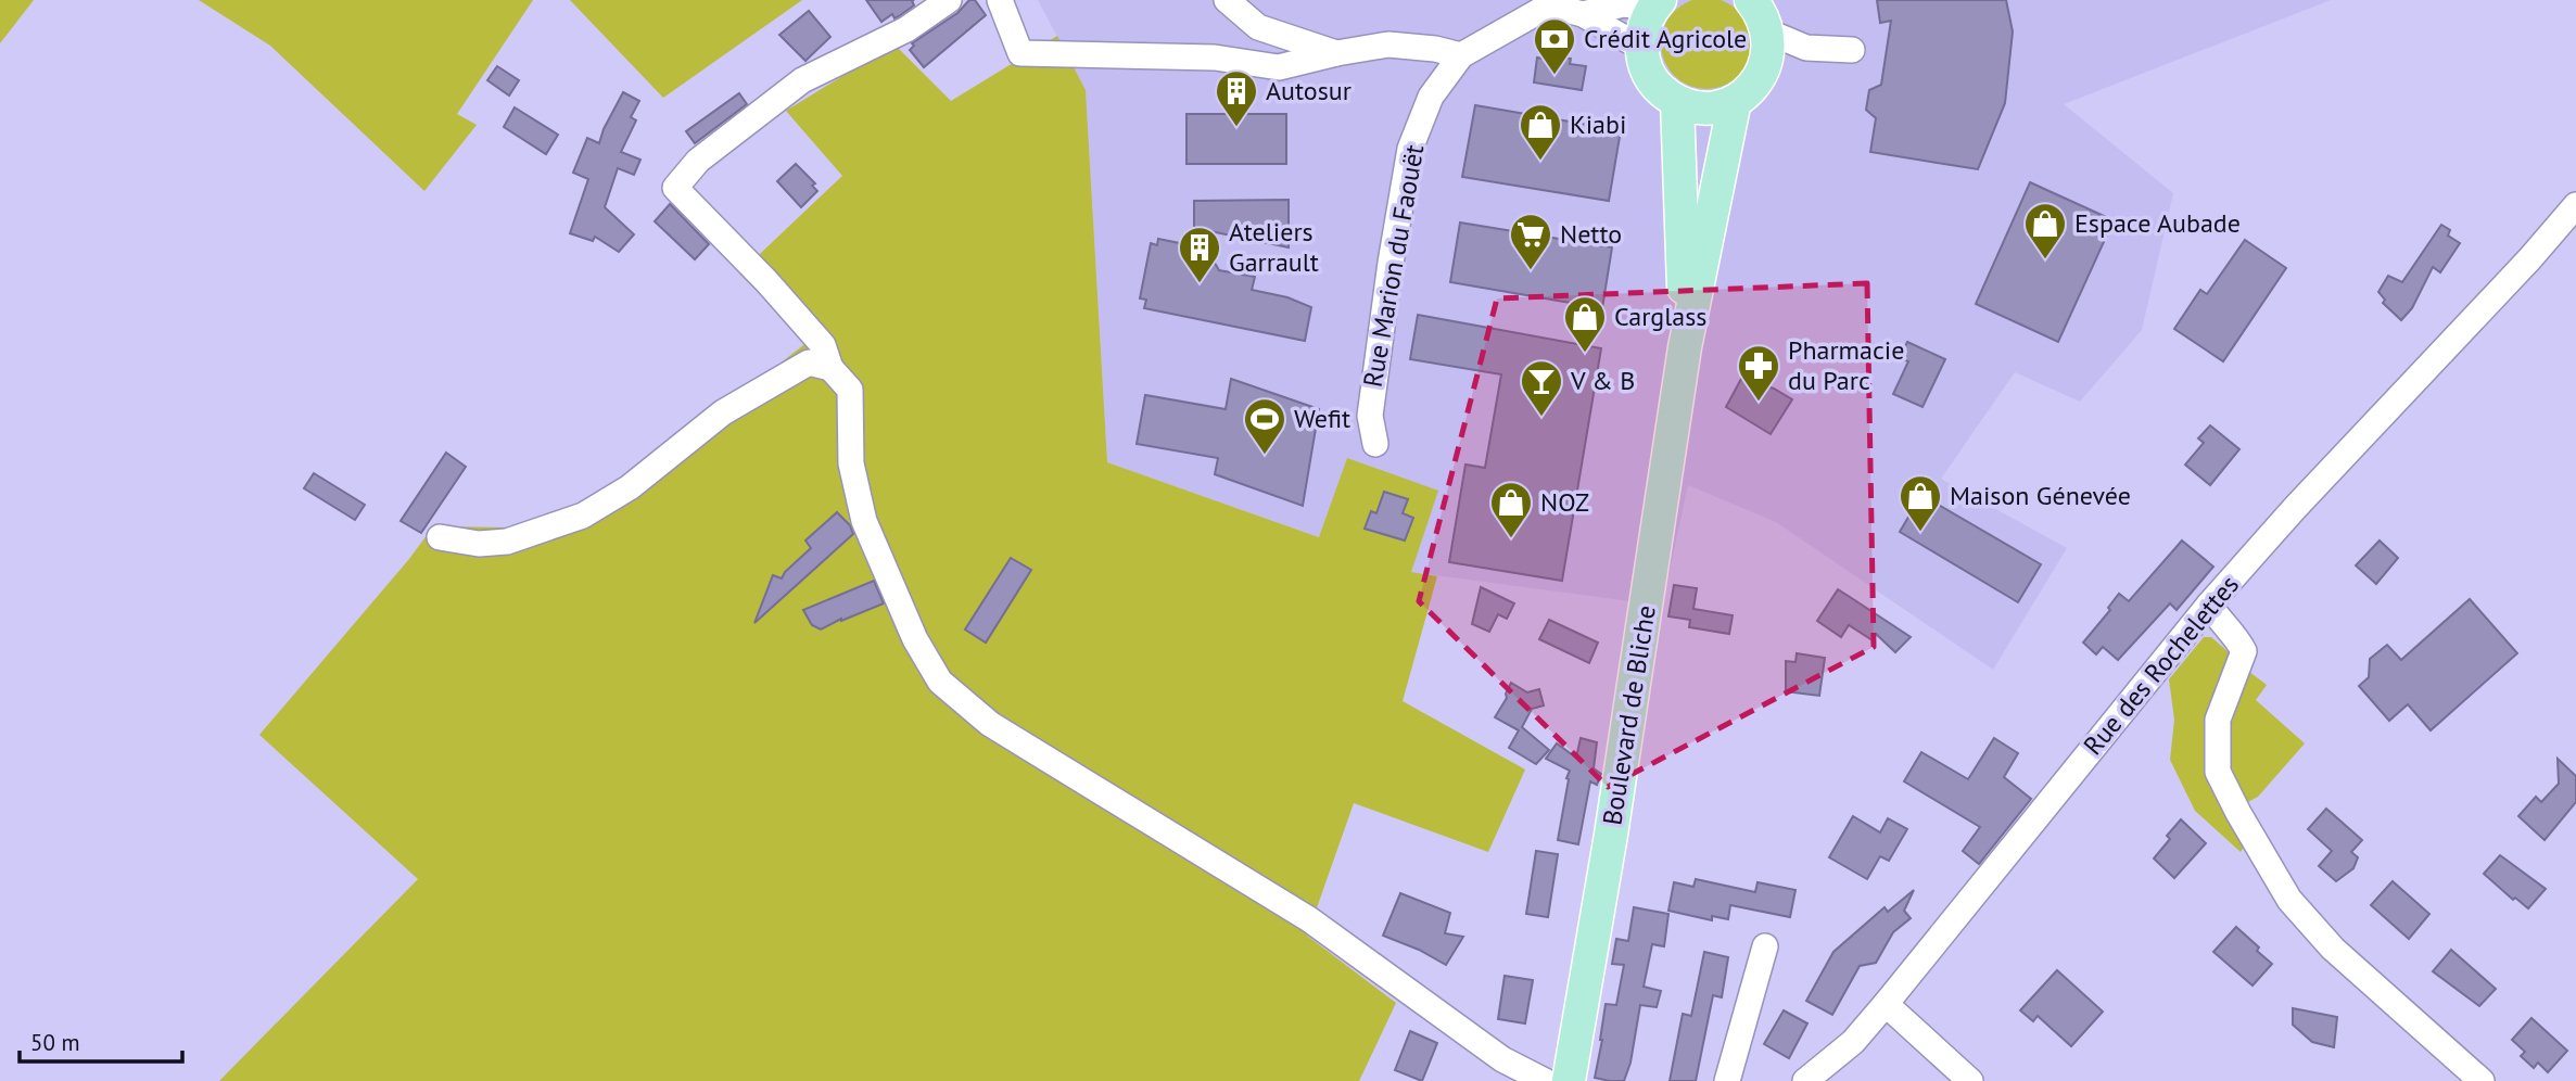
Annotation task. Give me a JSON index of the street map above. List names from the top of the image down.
{
  "streets": {
    "main road": ["Boulevard de Bliche"],
    "street": ["Rue Marion du Faouët", "Rue des Rochelettes"]
  },
  "places": {
    "bank": ["Crédit Agricole"],
    "building": ["Autosur", "Ateliers Garrault"],
    "shop": [
      "Kiabi",
      "Espace Aubade",
      "Carglass",
      "Maison Génevée",
      "NOZ"
    ],
    "supermarket": ["Netto"],
    "pharmacy": ["Pharmacie du Parc"],
    "bar": ["V & B"],
    "sports": ["Wefit"]
  },
  "scale_bar": "50 m"
}
